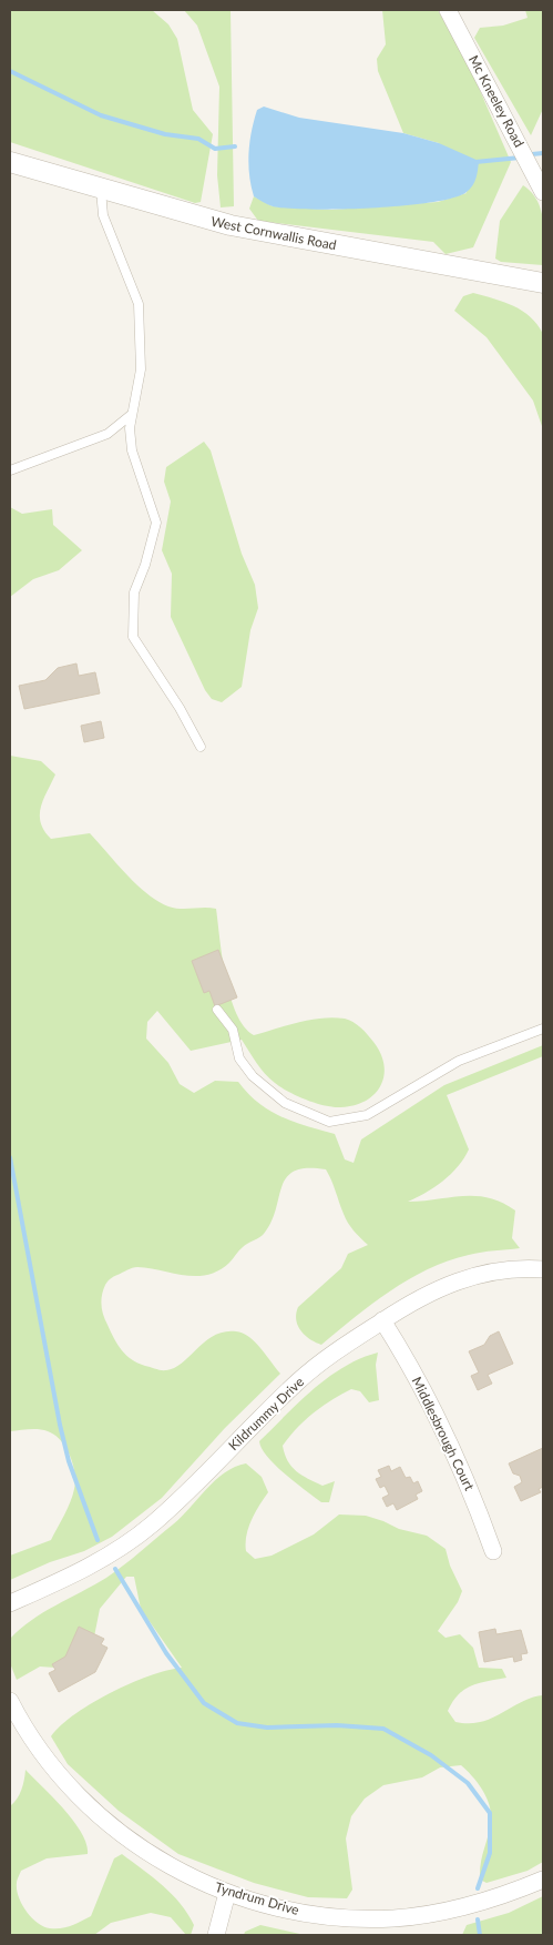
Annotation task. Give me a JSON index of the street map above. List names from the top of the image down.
{
  "streets": {
    "street": [
      "Mc Kneeley Road",
      "West Cornwallis Road",
      "Kildrummy Drive",
      "Middlesbrough Court",
      "Tyndrum Drive"
    ]
  },
  "crossings": [
    ["Kildrummy Drive", "Middlesbrough Court"]
  ]
}
